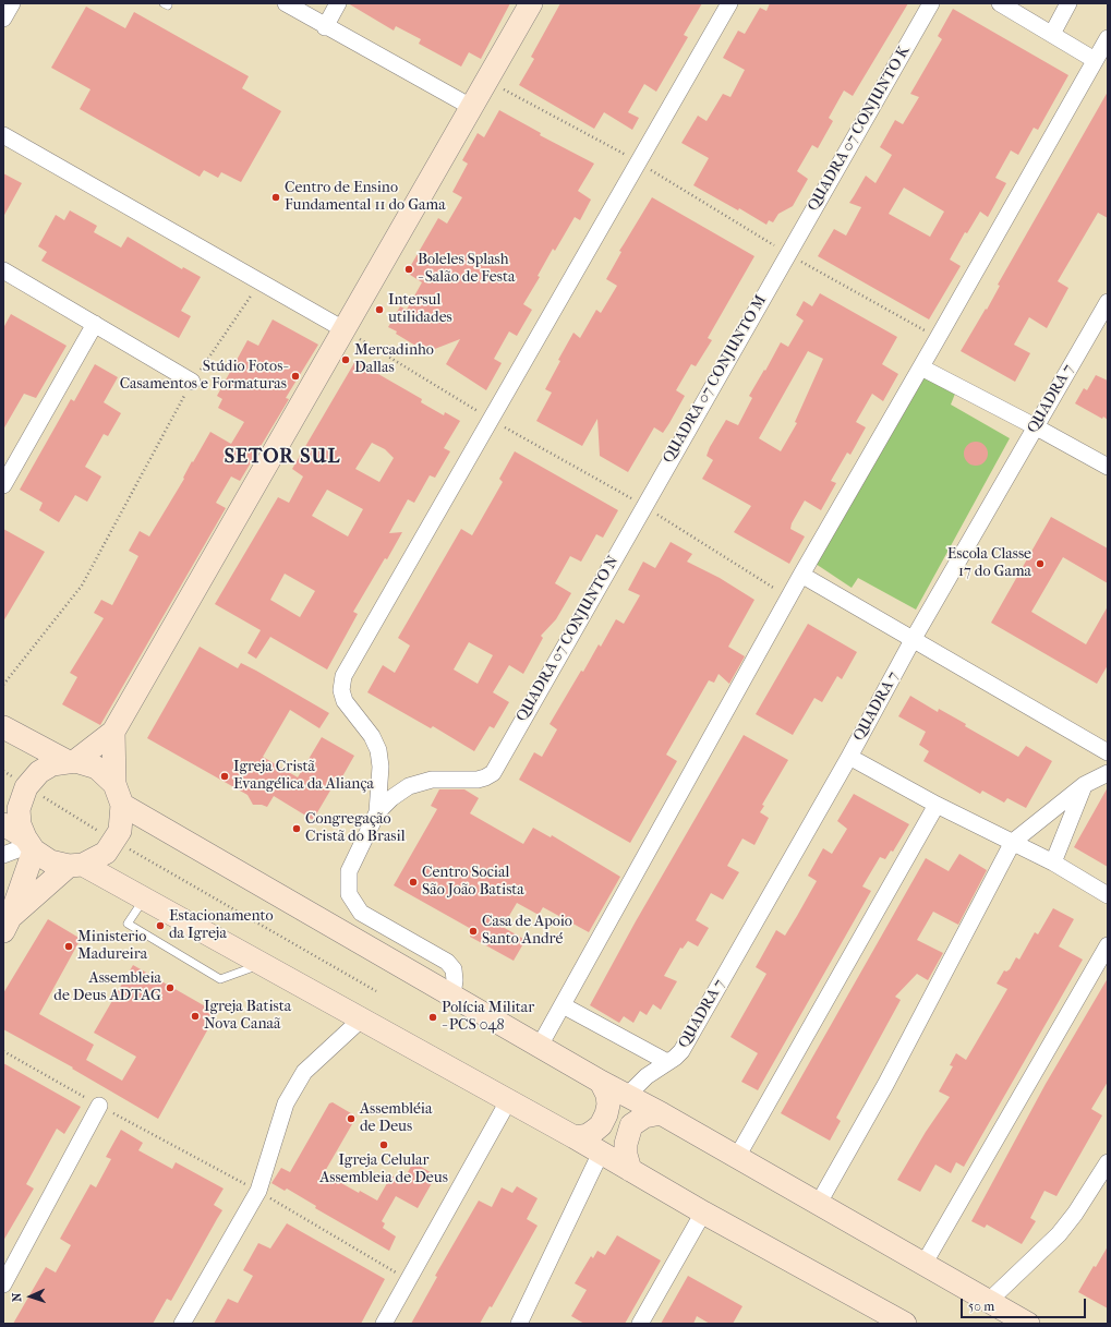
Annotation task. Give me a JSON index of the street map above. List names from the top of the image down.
{
  "streets": {
    "street": [
      "QUADRA 07 CONJUNTO K",
      "QUADRA 07 CONJUNTO M",
      "QUADRA 7",
      "QUADRA 07 CONJUNTO N"
    ]
  },
  "crossings": [
    ["QUADRA 07 CONJUNTO K", "QUADRA 07 CONJUNTO M"],
    ["QUADRA 07 CONJUNTO M", "QUADRA 07 CONJUNTO N"]
  ],
  "districts": ["SETOR SUL"],
  "places": [
    "Centro de Ensino Fundamental 11 do Gama",
    "Boleles Splash - Salão de Festa",
    "Intersul utilidades",
    "Mercadinho Dallas",
    "Stúdio Fotos- Casamentos e Formaturas",
    "Escola Classe 17 do Gama",
    "Igreja Cristã Evangélica da Aliança",
    "Congregação Cristã do Brasil",
    "Centro Social São João Batista",
    "Estacionamento da Igreja",
    "Casa de Apoio Santo André",
    "Ministerio Madureira",
    "Assembleia de Deus ADTAG",
    "Igreja Batista Nova Canaã",
    "Polícia Militar - PCS 048",
    "Assembléia de Deus",
    "Igreja Celular Assembleia de Deus"
  ],
  "scale_bar": "50 m",
  "north": "left"
}
